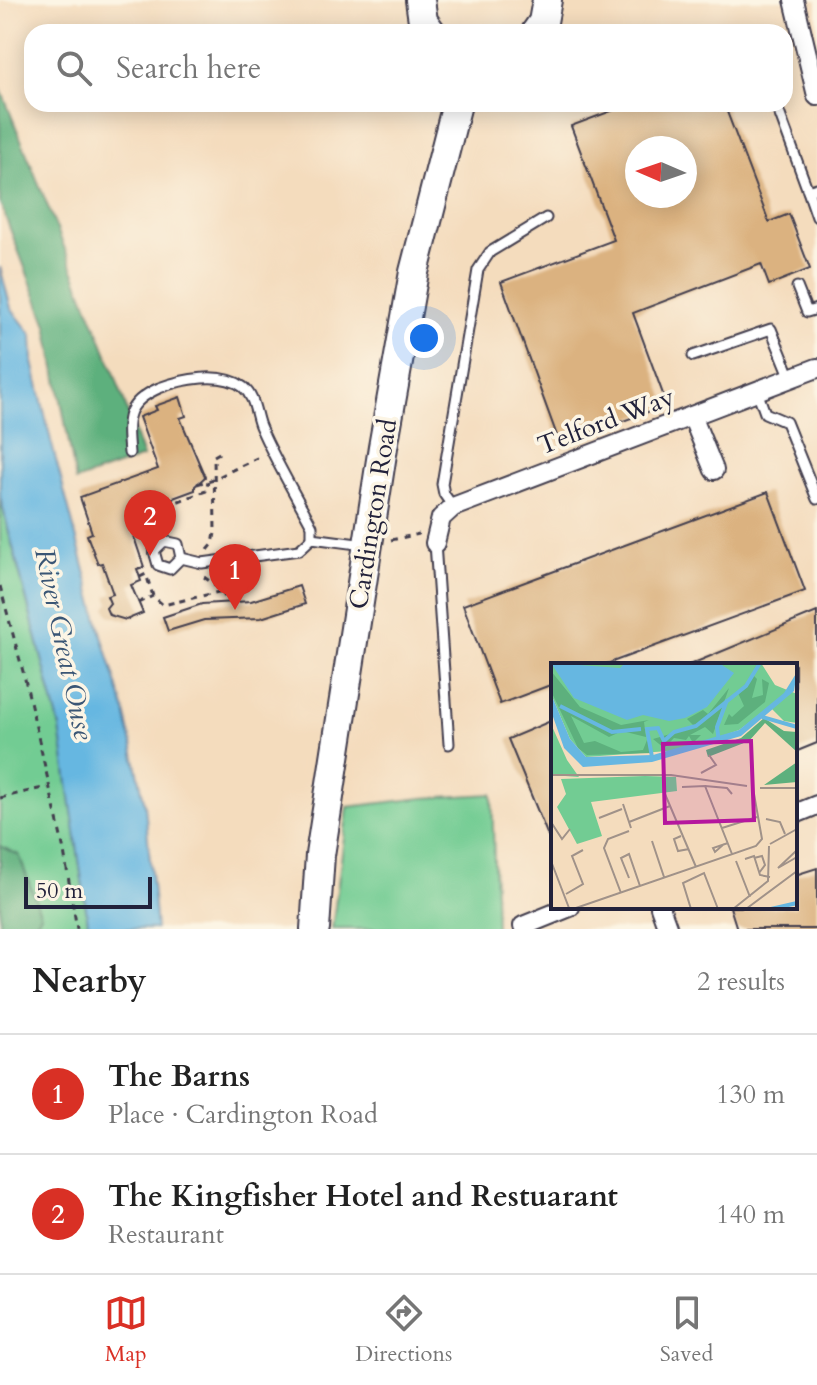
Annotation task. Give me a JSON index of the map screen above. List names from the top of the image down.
{
  "streets": {
    "main road": ["Cardington Road"],
    "street": ["Telford Way"]
  },
  "water": ["River Great Ouse"],
  "scale_bar": "50 m",
  "north": "left",
  "page": {
    "search": "Search here",
    "pins": ["2", "1"],
    "scale": "50 m",
    "heading": ["Nearby", "2 results"],
    "list": [
      {
        "mark": "1",
        "name": "The Barns",
        "note": "Place · Cardington Road",
        "value": "130 m"
      },
      {
        "mark": "2",
        "name": "The Kingfisher Hotel and Restuarant",
        "note": "Restaurant",
        "value": "140 m"
      }
    ],
    "nav": ["Map", "Directions", "Saved"]
  }
}
